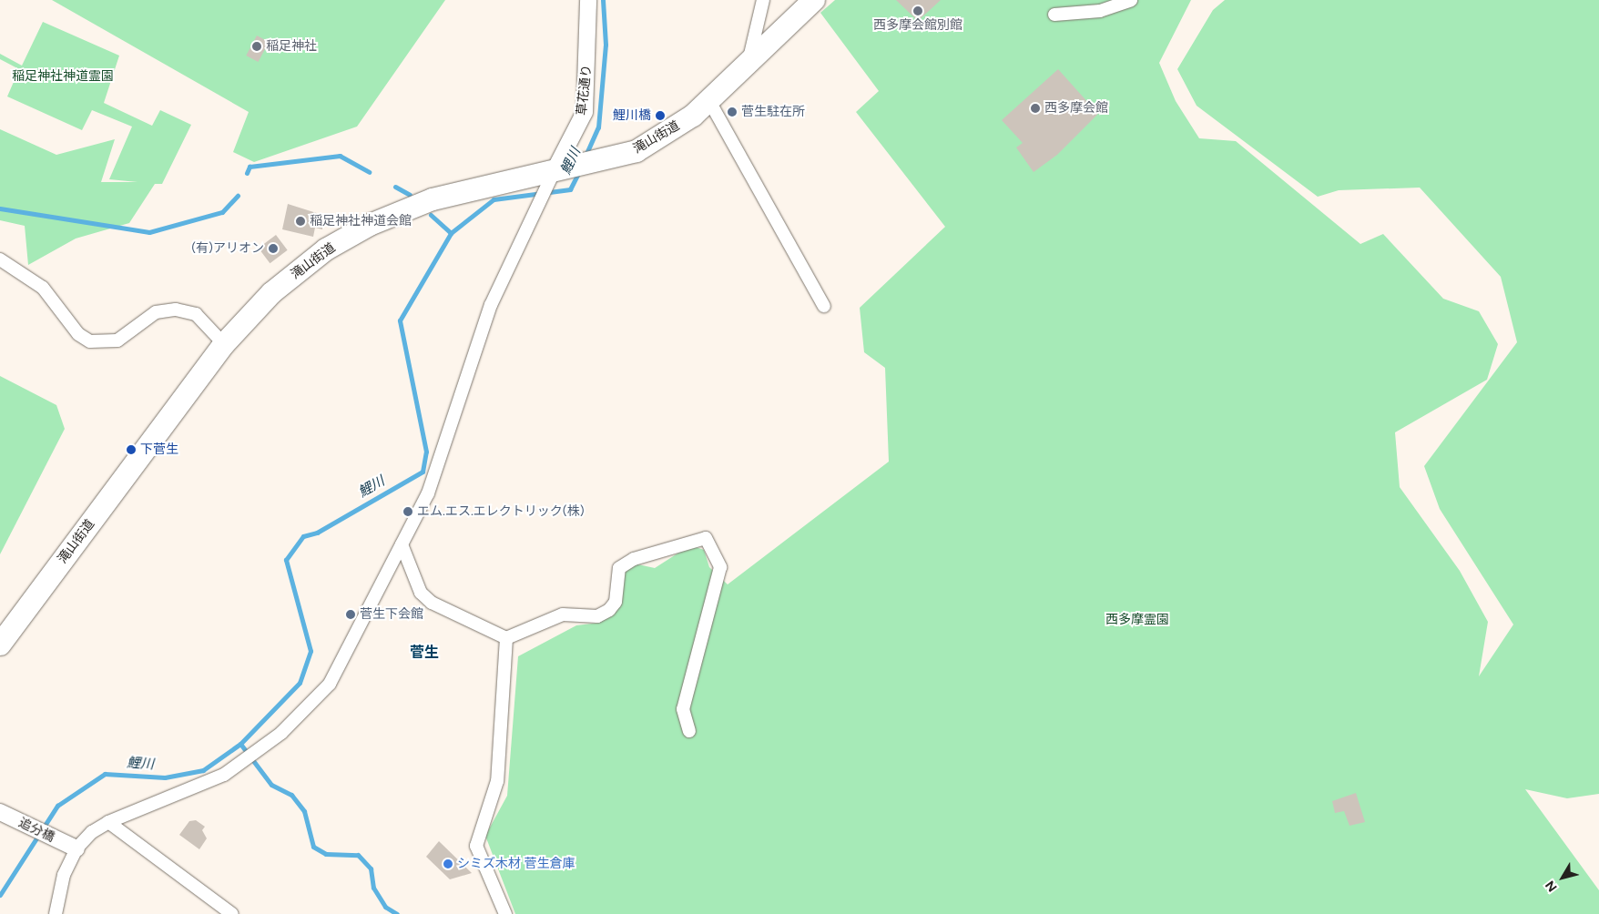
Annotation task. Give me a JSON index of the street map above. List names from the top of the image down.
{
  "streets": {
    "highway": ["滝山街道"],
    "street": ["草花通り", "追分橋"]
  },
  "crossings": [
    ["草花通り", "滝山街道"]
  ],
  "districts": ["菅生"],
  "water": ["鯉川"],
  "parks": ["稲足神社神道霊園", "西多摩霊園"],
  "places": [
    "西多摩会館別館",
    "稲足神社",
    "西多摩会館",
    "菅生駐在所",
    "鯉川橋",
    "稲足神社神道会館",
    "(有)アリオン",
    "下菅生",
    "エム.エス.エレクトリック(株)",
    "菅生下会館",
    "シミズ木材 菅生倉庫"
  ],
  "north": "bottom left"
}
